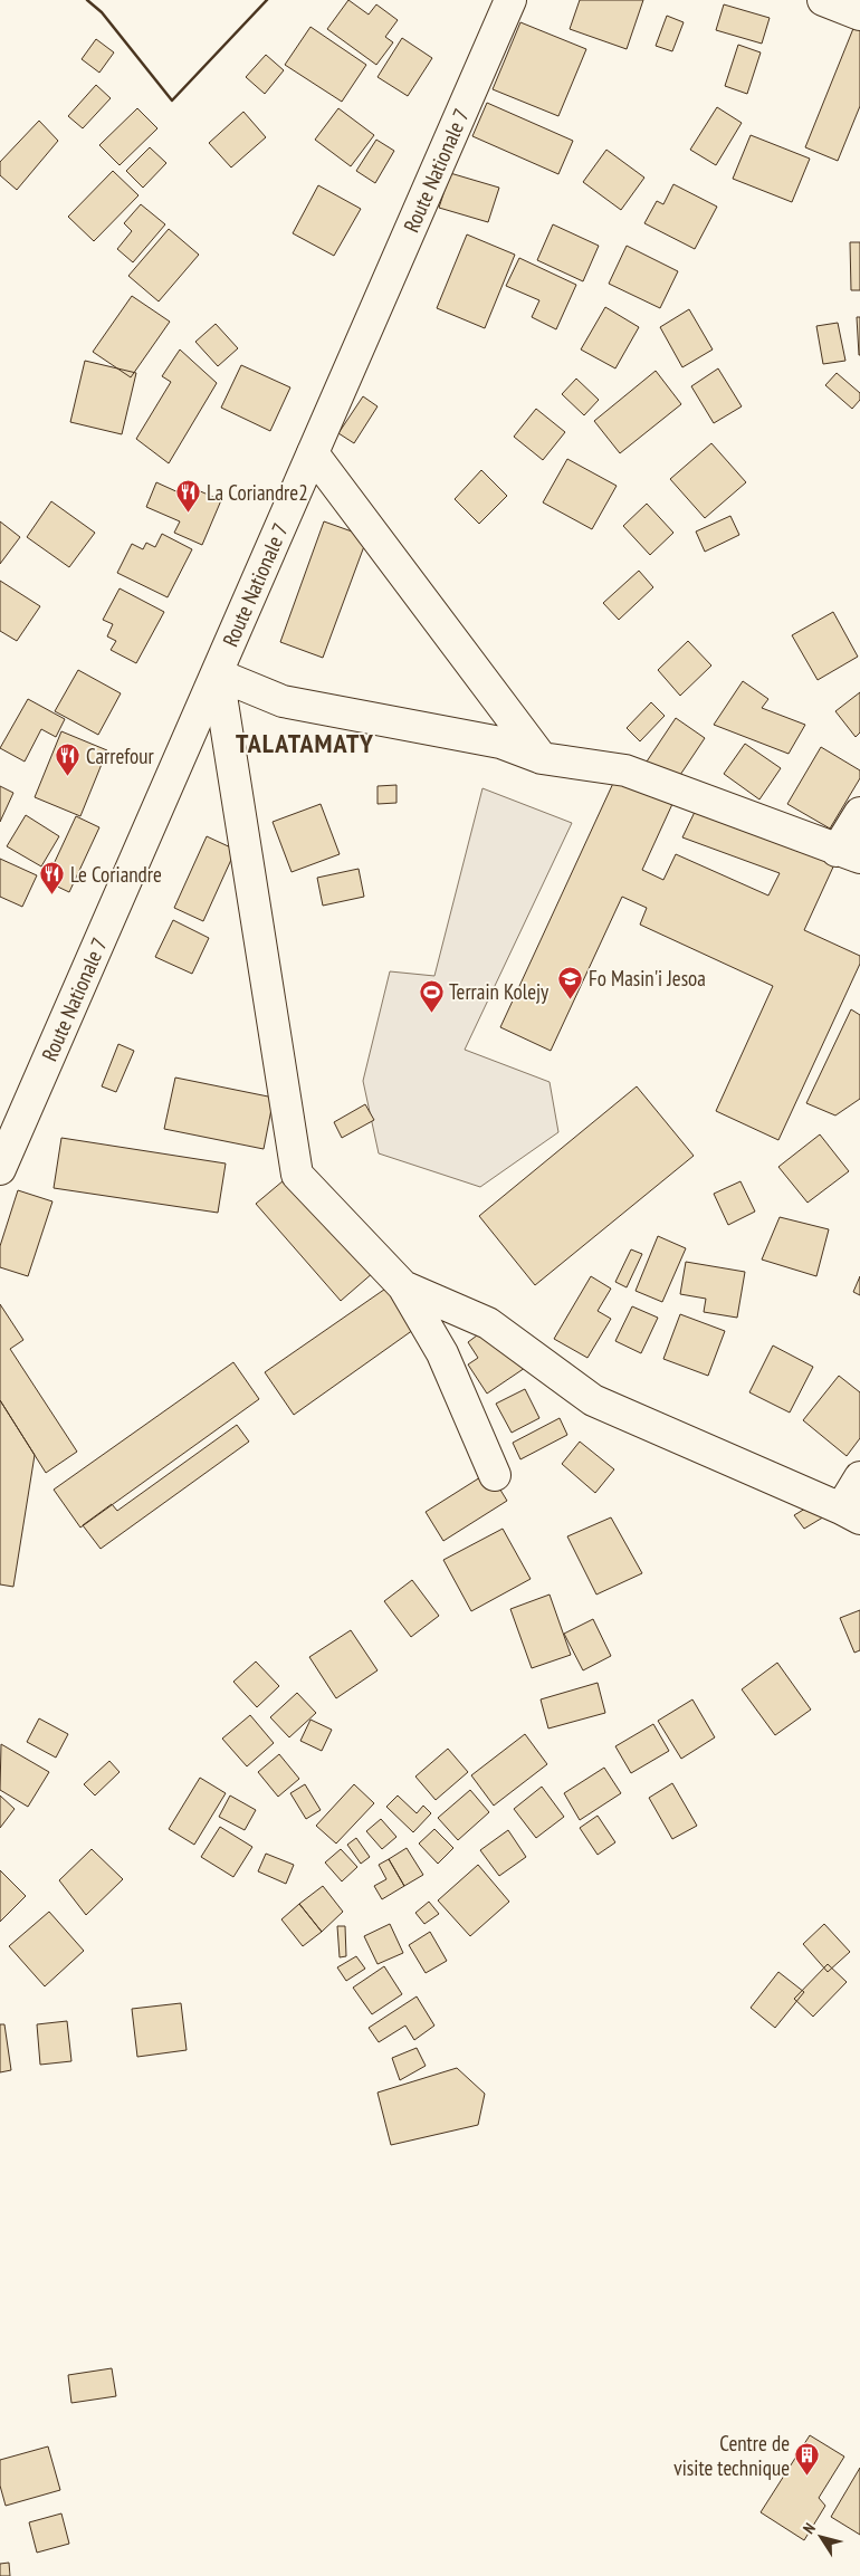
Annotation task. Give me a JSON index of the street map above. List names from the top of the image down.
{
  "streets": {
    "street": ["Route Nationale 7"]
  },
  "districts": ["TALATAMATY"],
  "places": {
    "restaurant": ["La Coriandre2", "Carrefour", "Le Coriandre"],
    "school or university": ["Fo Masin'i Jesoa"],
    "sports": ["Terrain Kolejy"],
    "building": ["Centre de visite technique"]
  },
  "north": "top left"
}
